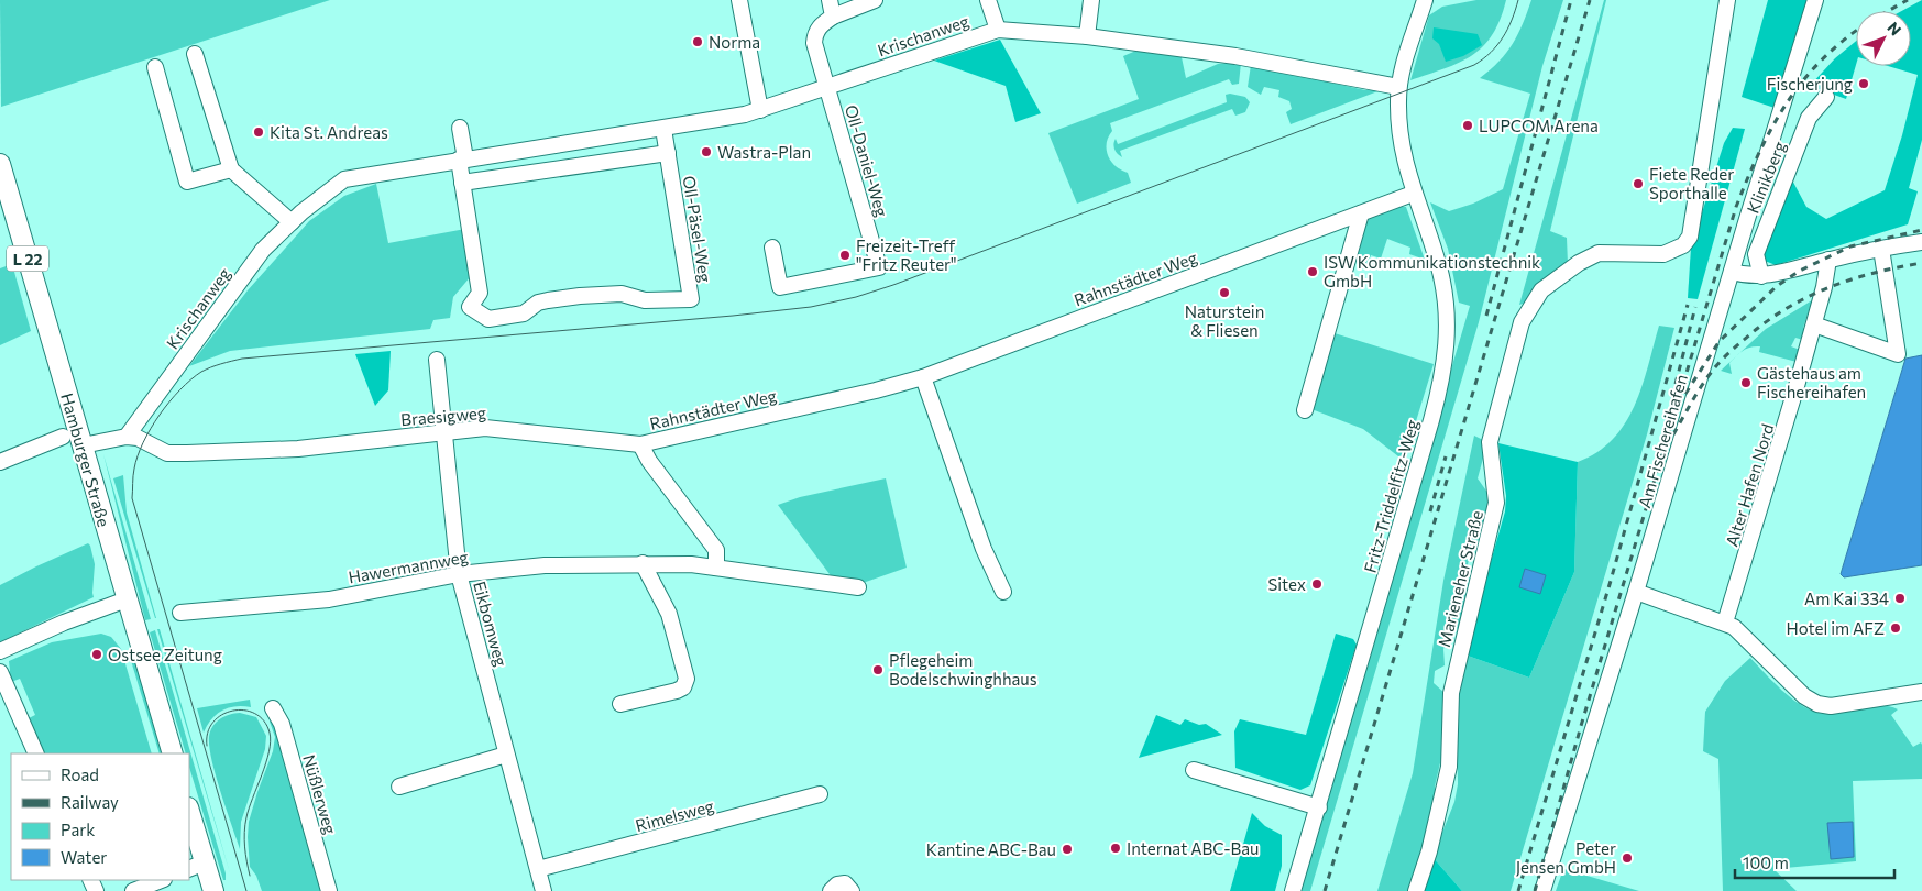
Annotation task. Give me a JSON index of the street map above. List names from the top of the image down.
{
  "streets": {
    "main road": ["L 22", "Hamburger Straße"],
    "street": [
      "Krischanweg",
      "Oll-Daniel-Weg",
      "Klinikberg",
      "Oll-Päsel-Weg",
      "Rahnstädter Weg",
      "Braesigweg",
      "Am Fischereihafen",
      "Alter Hafen Nord",
      "Fritz-Triddelfitz-Weg",
      "Hawermannweg",
      "Marieneher Straße",
      "Eikbomweg",
      "Nüßlerweg",
      "Rimelsweg"
    ]
  },
  "crossings": [
    ["Krischanweg", "Oll-Daniel-Weg"],
    ["Krischanweg", "Oll-Päsel-Weg"],
    ["Krischanweg", "Braesigweg"],
    ["Krischanweg", "Fritz-Triddelfitz-Weg"],
    ["Rahnstädter Weg", "Braesigweg"],
    ["Rahnstädter Weg", "Fritz-Triddelfitz-Weg"],
    ["Braesigweg", "Eikbomweg"],
    ["Hawermannweg", "Eikbomweg"],
    ["Eikbomweg", "Rimelsweg"]
  ],
  "places": [
    "Norma",
    "Fischerjung",
    "LUPCOM Arena",
    "Kita St. Andreas",
    "Wastra-Plan",
    "Fiete Reder Sporthalle",
    "Freizeit-Treff \"Fritz Reuter\"",
    "ISW Kommunikationstechnik GmbH",
    "Naturstein & Fliesen",
    "Gästehaus am Fischereihafen",
    "Sitex",
    "Am Kai 334",
    "Hotel im AFZ",
    "Ostsee Zeitung",
    "Pflegeheim Bodelschwinghhaus",
    "Internat ABC-Bau",
    "Kantine ABC-Bau",
    "Peter Jensen GmbH"
  ],
  "legend": [
    "Road",
    "Railway",
    "Park",
    "Water"
  ],
  "scale_bar": "100 m",
  "north": "top right"
}
